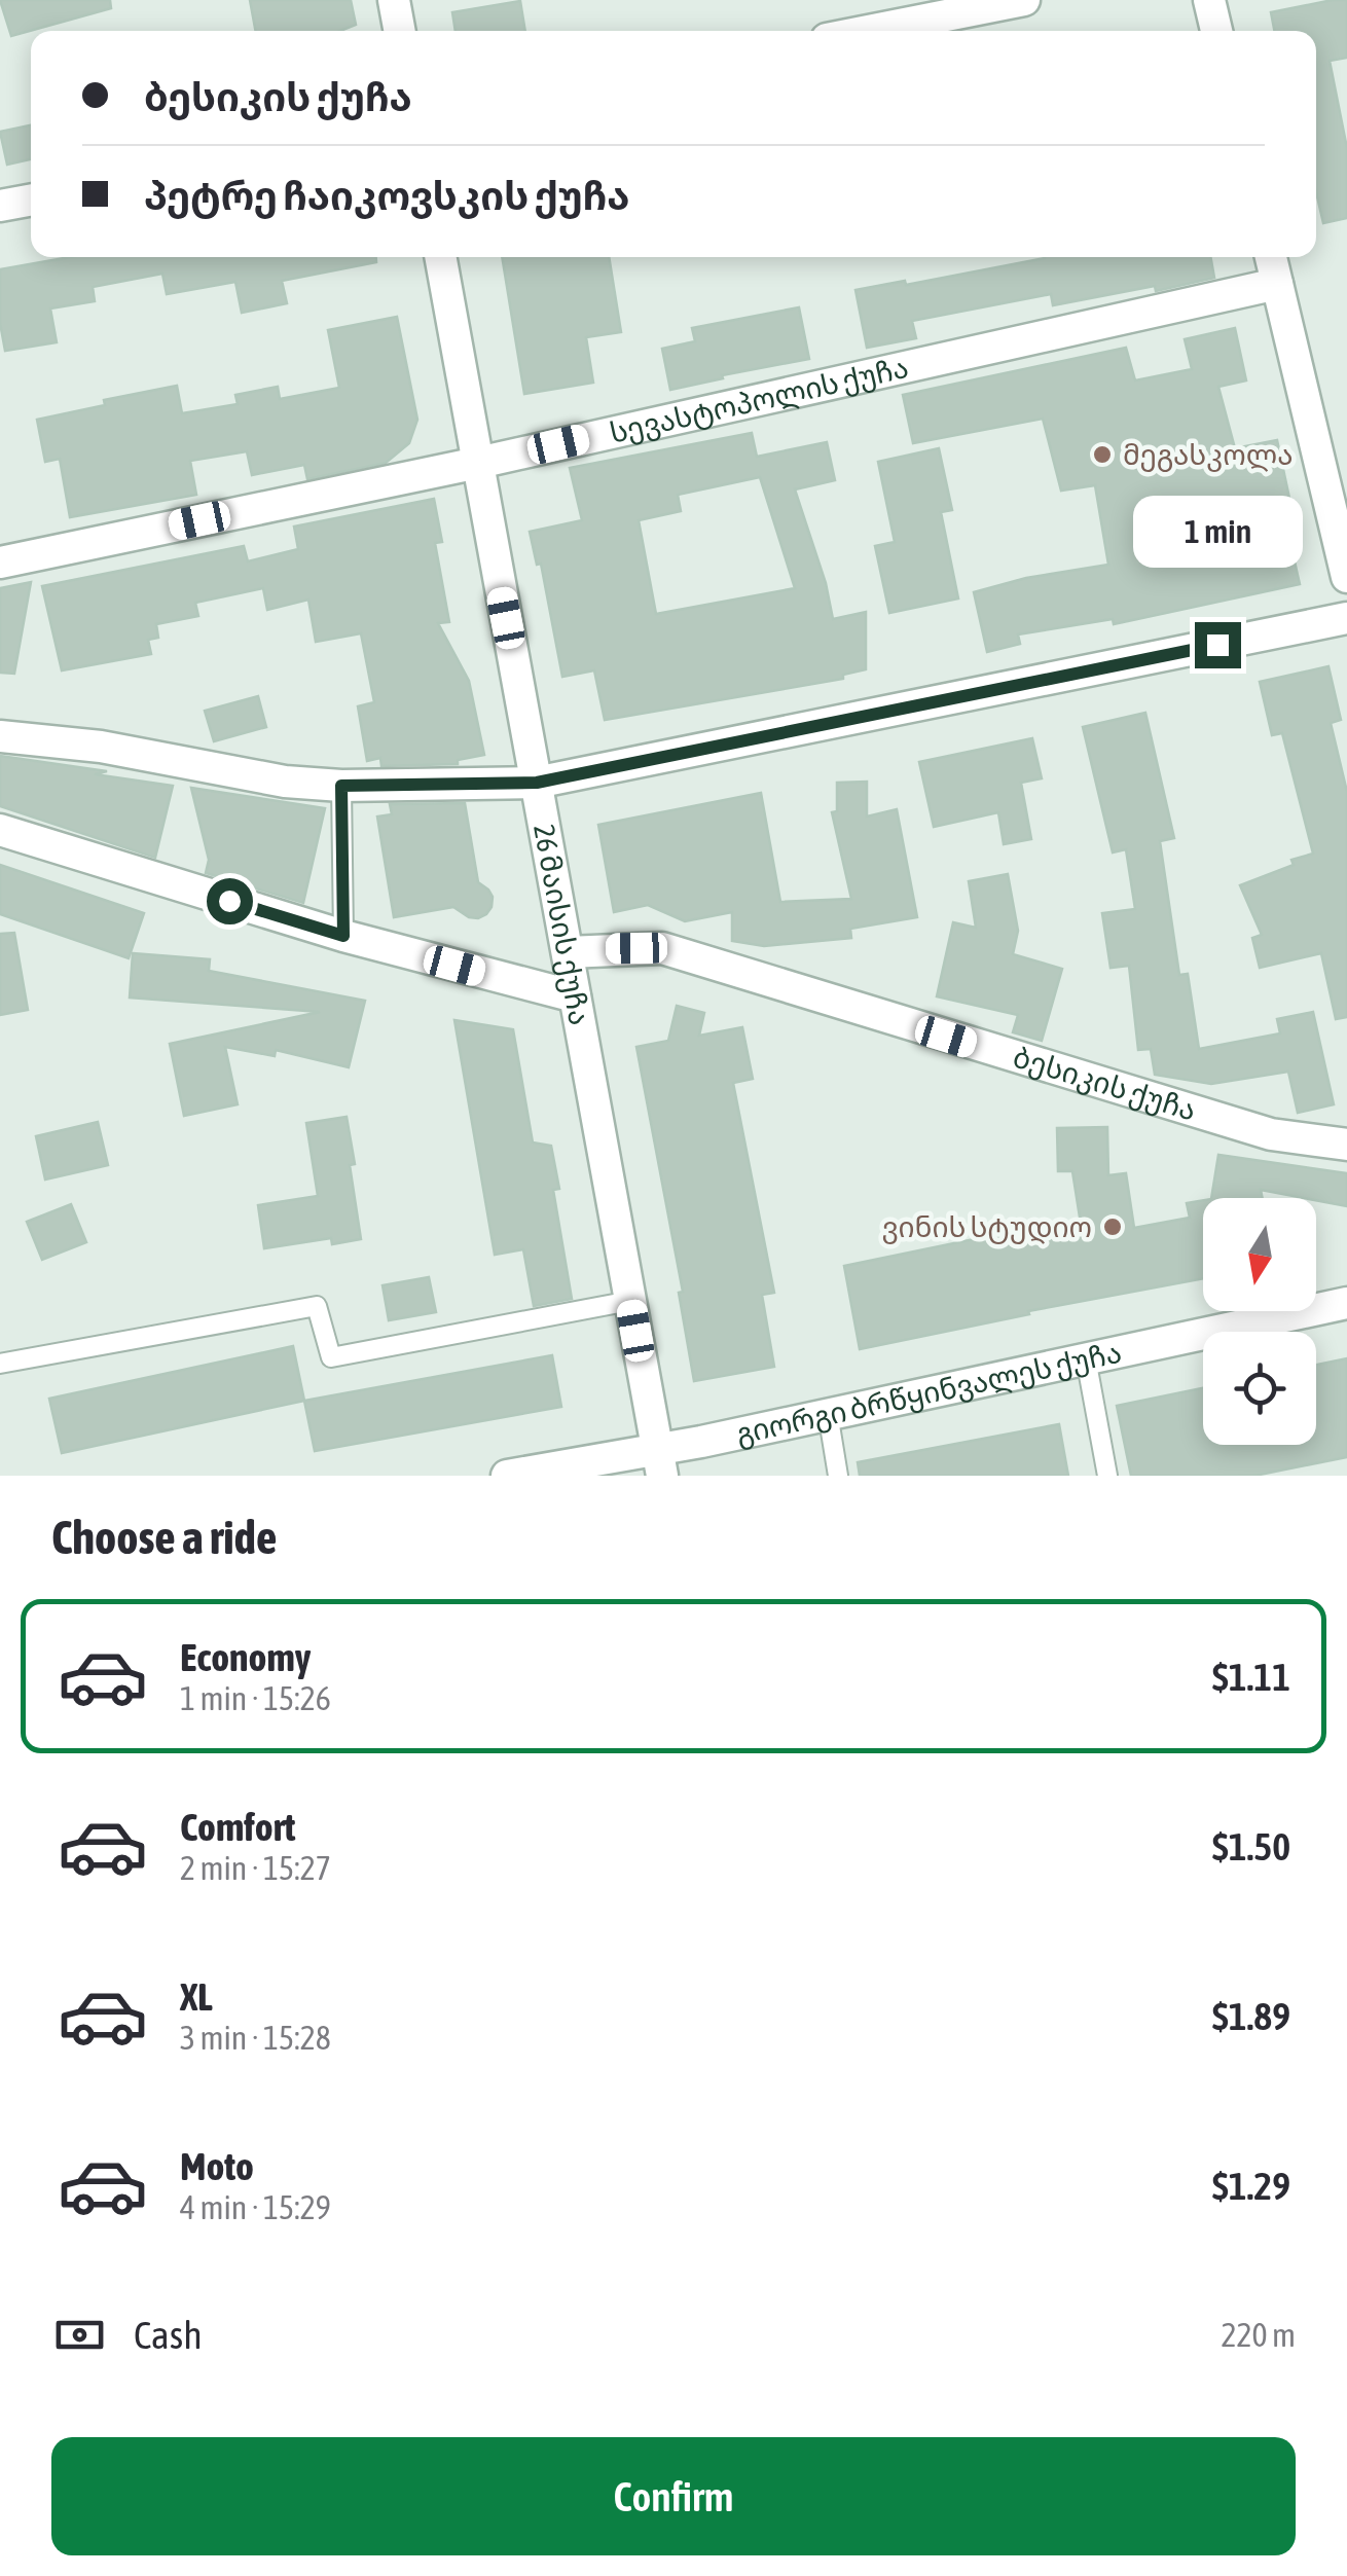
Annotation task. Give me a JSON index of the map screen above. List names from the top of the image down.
{
  "streets": {
    "street": [
      "სევასტოპოლის ქუჩა",
      "26 მაისის ქუჩა",
      "ბესიკის ქუჩა",
      "გიორგი ბრწყინვალეს ქუჩა"
    ]
  },
  "crossings": [
    ["სევასტოპოლის ქუჩა", "26 მაისის ქუჩა"],
    ["26 მაისის ქუჩა", "ბესიკის ქუჩა"],
    ["26 მაისის ქუჩა", "გიორგი ბრწყინვალეს ქუჩა"]
  ],
  "places": ["მეგასკოლა", "ვინის სტუდიო"],
  "north": "bottom",
  "page": {
    "banner": ["ბესიკის ქუჩა", "პეტრე ჩაიკოვსკის ქუჩა"],
    "bubble": "1 min",
    "heading": "Choose a ride",
    "list": [
      {
        "name": "Economy",
        "note": "1 min · 15:26",
        "value": "$1.11"
      },
      {
        "name": "Comfort",
        "note": "2 min · 15:27",
        "value": "$1.50"
      },
      {
        "name": "XL",
        "note": "3 min · 15:28",
        "value": "$1.89"
      },
      {
        "name": "Moto",
        "note": "4 min · 15:29",
        "value": "$1.29"
      }
    ],
    "pay": ["Cash", "220 m"],
    "buttons": "Confirm"
  }
}
